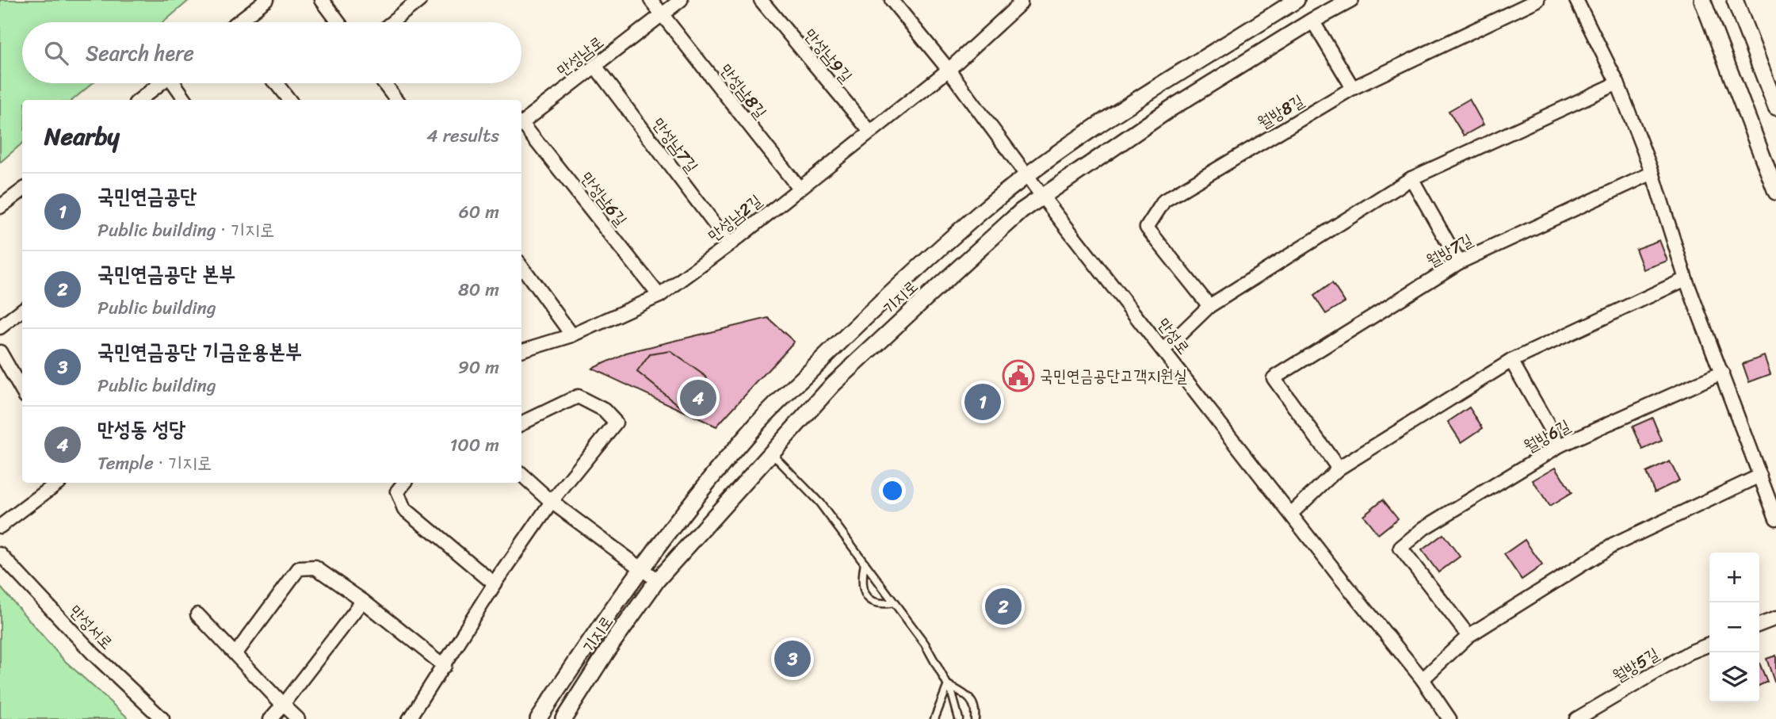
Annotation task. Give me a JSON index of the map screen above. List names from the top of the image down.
{
  "streets": {
    "street": [
      "만성남9길",
      "만성남로",
      "만성남8길",
      "월방8길",
      "만성남7길",
      "만성남6길",
      "만성남2길",
      "월방7길",
      "기지로",
      "만성로",
      "월방6길",
      "만성서로",
      "월방5길"
    ]
  },
  "crossings": [
    ["만성남9길", "만성남2길"],
    ["만성남로", "만성남8길"],
    ["만성남로", "만성남7길"],
    ["만성남8길", "만성남2길"],
    ["만성남7길", "만성남2길"],
    ["만성남6길", "만성남2길"],
    ["만성남2길", "만성로"],
    ["기지로", "만성로"]
  ],
  "places": {
    "public building": ["국민연금공단고객지원실"]
  },
  "page": {
    "search": "Search here",
    "heading": ["Nearby", "4 results"],
    "list": [
      {
        "mark": "1",
        "name": "국민연금공단",
        "note": "Public building · 기지로",
        "value": "60 m"
      },
      {
        "mark": "2",
        "name": "국민연금공단 본부",
        "note": "Public building",
        "value": "80 m"
      },
      {
        "mark": "3",
        "name": "국민연금공단 기금운용본부",
        "note": "Public building",
        "value": "90 m"
      },
      {
        "mark": "4",
        "name": "만성동 성당",
        "note": "Temple · 기지로",
        "value": "100 m"
      }
    ],
    "pins": [
      "4",
      "1",
      "2",
      "3"
    ],
    "map_buttons": ["+", "−"]
  }
}
